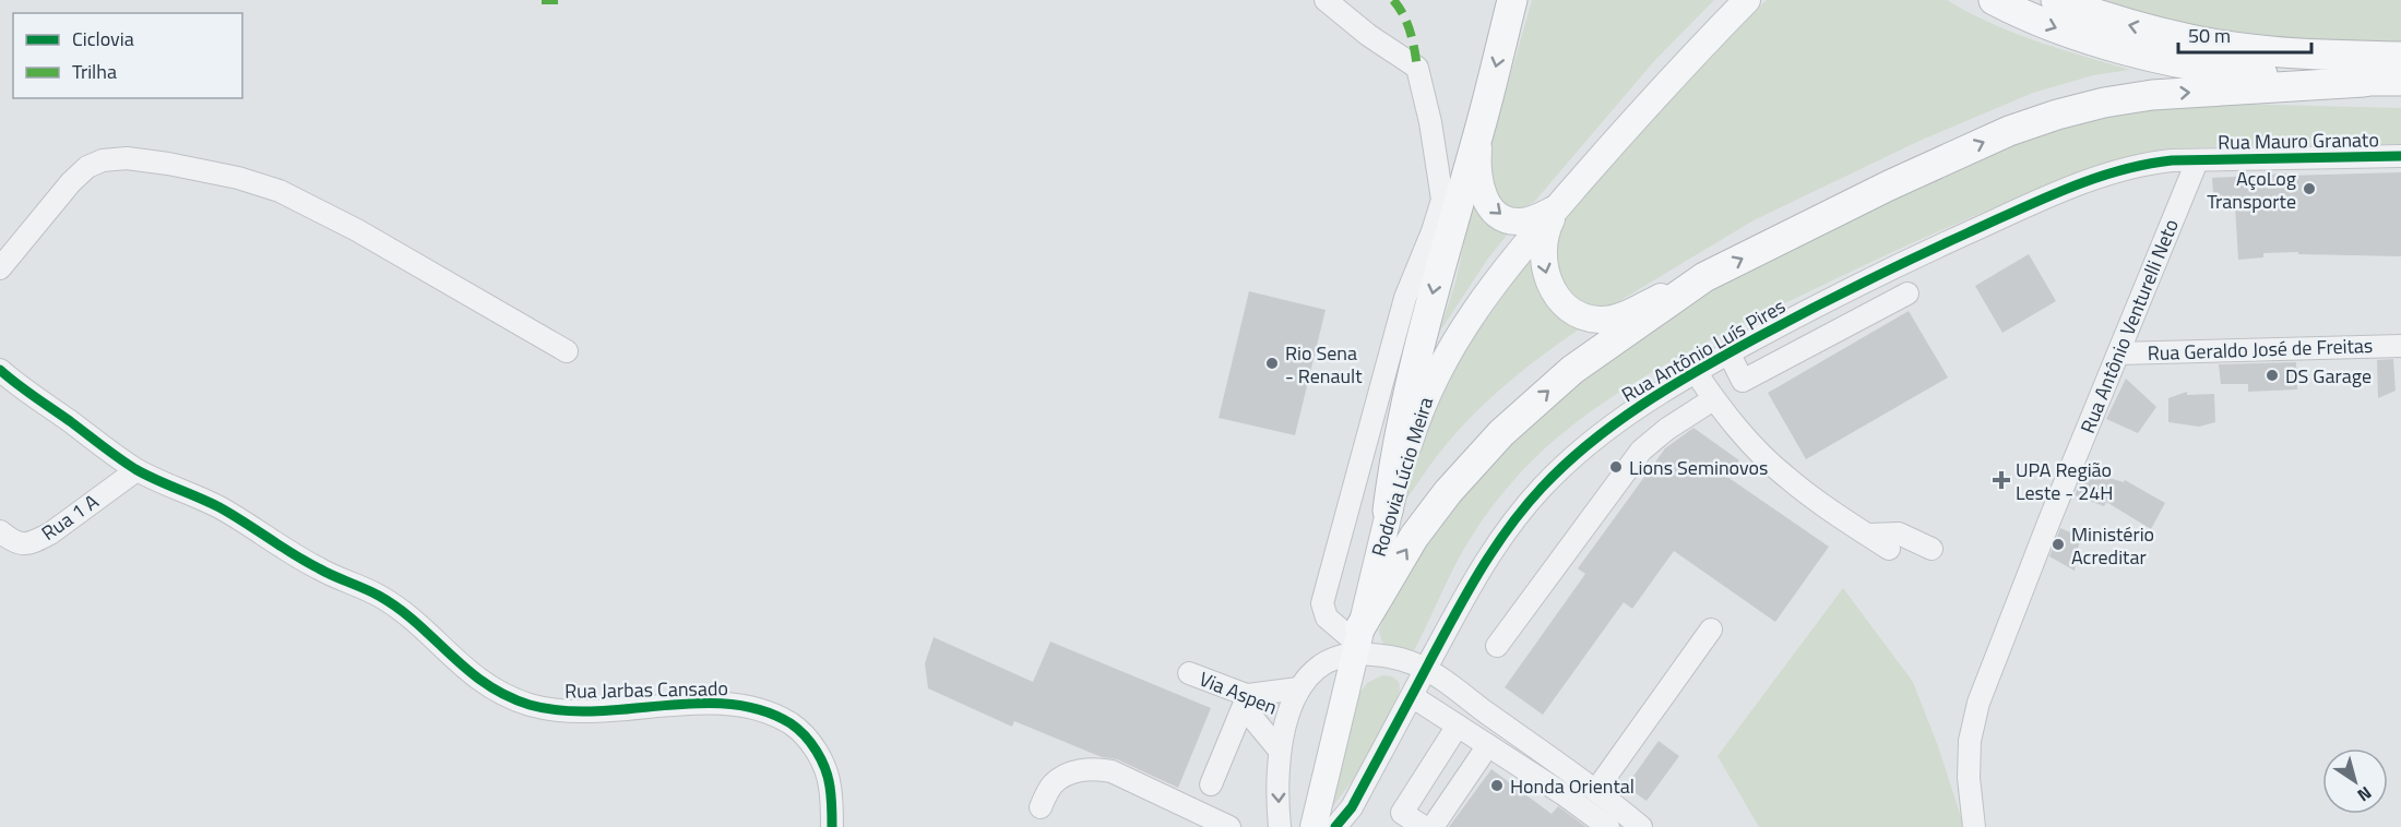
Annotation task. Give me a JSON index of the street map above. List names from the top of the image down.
{
  "streets": {
    "main road": ["Rodovia Lúcio Meira"],
    "street": [
      "Rua Mauro Granato",
      "Rua Antônio Venturelli Neto",
      "Rua Geraldo José de Freitas",
      "Rua Antônio Luís Pires",
      "Rua 1 A",
      "Rua Jarbas Cansado",
      "Via Aspen"
    ]
  },
  "crossings": [
    ["Rua Mauro Granato", "Rua Antônio Venturelli Neto"],
    ["Rua Mauro Granato", "Rua Antônio Luís Pires"],
    ["Rua Antônio Venturelli Neto", "Rua Geraldo José de Freitas"],
    ["Rua Antônio Venturelli Neto", "Rua Antônio Luís Pires"],
    ["Rua 1 A", "Rua Jarbas Cansado"]
  ],
  "places": {
    "other": [
      "AçoLog Transporte",
      "Rio Sena - Renault",
      "DS Garage",
      "Lions Seminovos",
      "Ministério Acreditar",
      "Honda Oriental"
    ],
    "health": ["UPA Região Leste - 24H"]
  },
  "legend": ["Ciclovia", "Trilha"],
  "scale_bar": "50 m",
  "north": "bottom right"
}
